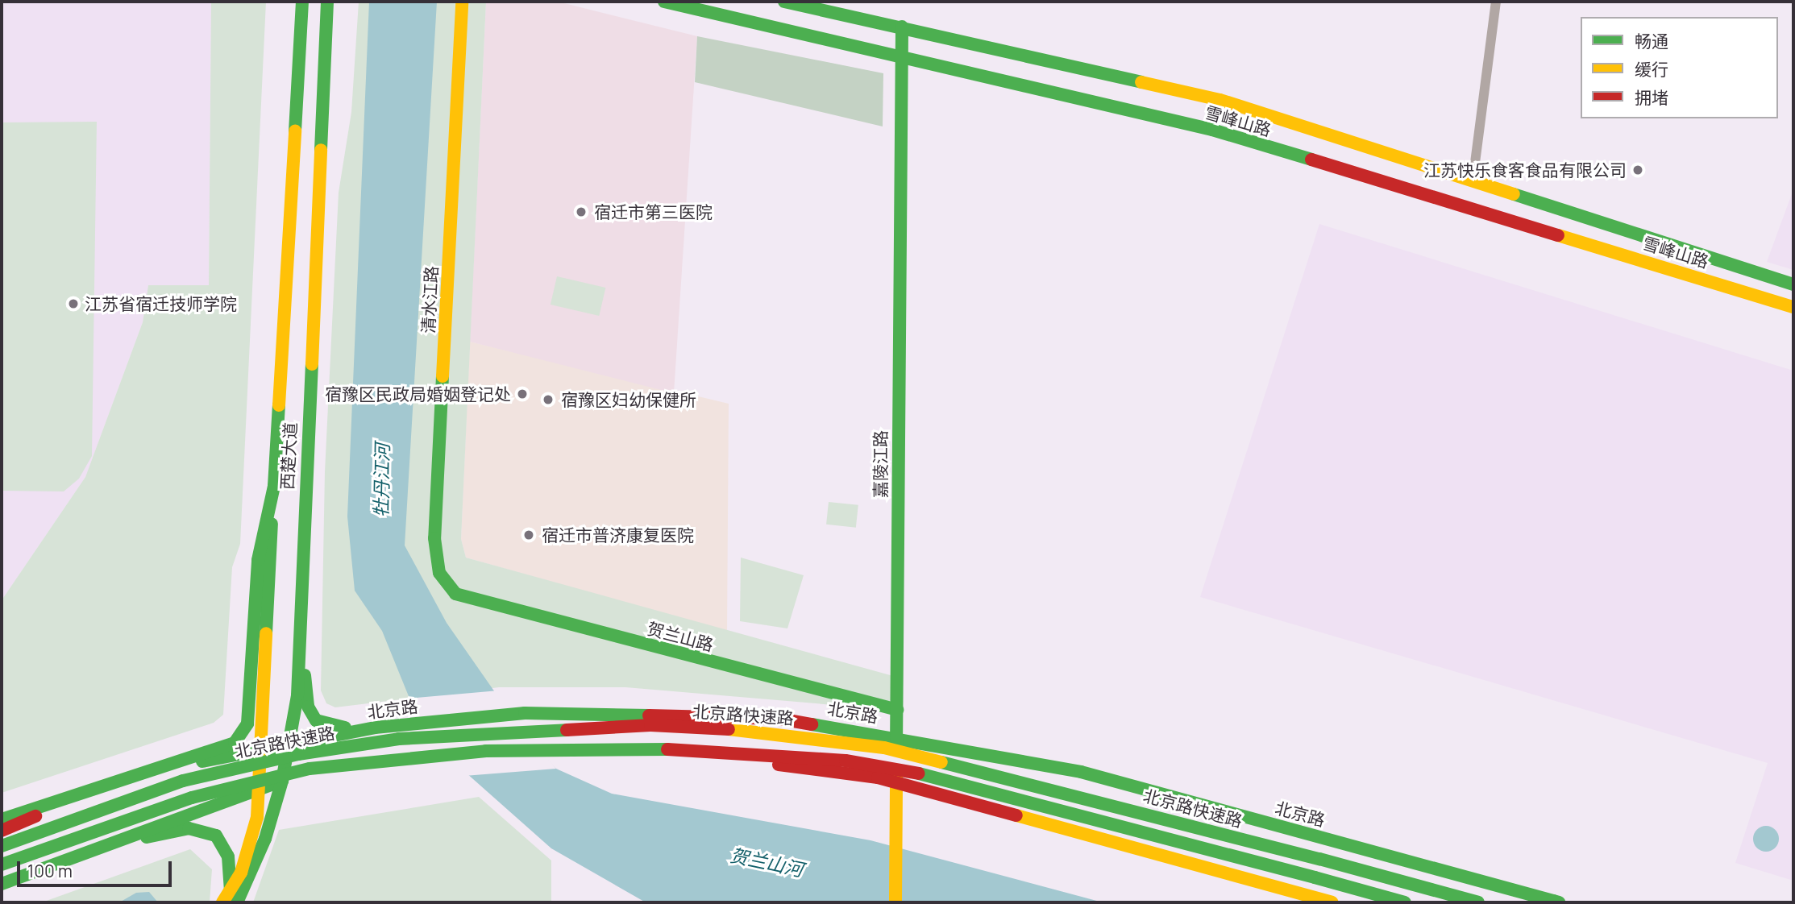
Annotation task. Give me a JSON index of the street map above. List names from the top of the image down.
{
  "streets": {
    "main road": [
      "雪峰山路",
      "清水江路",
      "西楚大道",
      "嘉陵江路",
      "贺兰山路",
      "北京路",
      "北京路快速路"
    ]
  },
  "crossings": [
    ["雪峰山路", "嘉陵江路"],
    ["清水江路", "贺兰山路"],
    ["西楚大道", "北京路"],
    ["嘉陵江路", "贺兰山路"],
    ["嘉陵江路", "北京路"]
  ],
  "water": ["牡丹江河", "贺兰山河"],
  "places": [
    "江苏快乐食客食品有限公司",
    "宿迁市第三医院",
    "江苏省宿迁技师学院",
    "宿豫区民政局婚姻登记处",
    "宿豫区妇幼保健所",
    "宿迁市普济康复医院"
  ],
  "legend": ["畅通", "缓行", "拥堵"],
  "scale_bar": "100 m"
}
